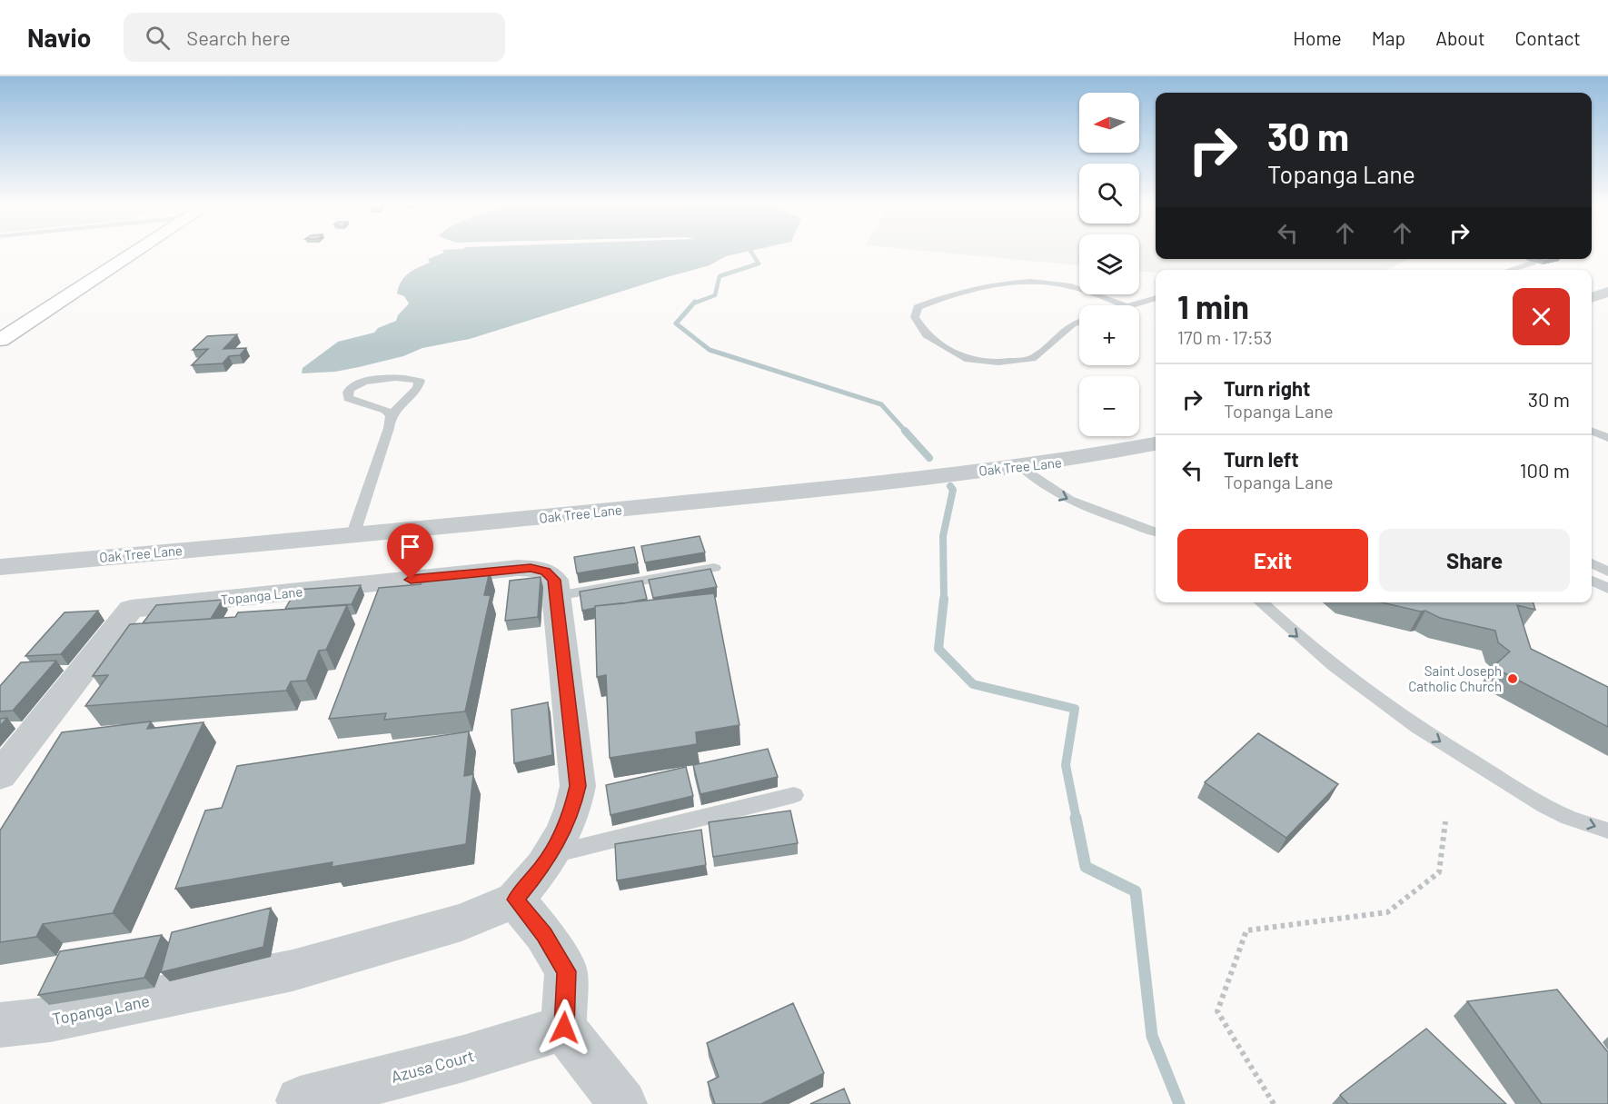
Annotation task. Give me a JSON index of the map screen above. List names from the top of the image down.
{
  "streets": {
    "street": ["Oak Tree Lane", "Topanga Lane", "Azusa Court"]
  },
  "places": ["Saint Joseph Catholic Church"],
  "north": "left",
  "page": {
    "header": "Navio",
    "search": "Search here",
    "nav": [
      "Home",
      "Map",
      "About",
      "Contact"
    ],
    "map_buttons": ["+", "−"],
    "turn": ["30 m", "Topanga Lane"],
    "heading": ["1 min", "170 m · 17:53"],
    "list": [
      {
        "name": "Turn right",
        "note": "Topanga Lane",
        "value": "30 m"
      },
      {
        "name": "Turn left",
        "note": "Topanga Lane",
        "value": "100 m"
      }
    ],
    "buttons": ["Exit", "Share"]
  }
}
